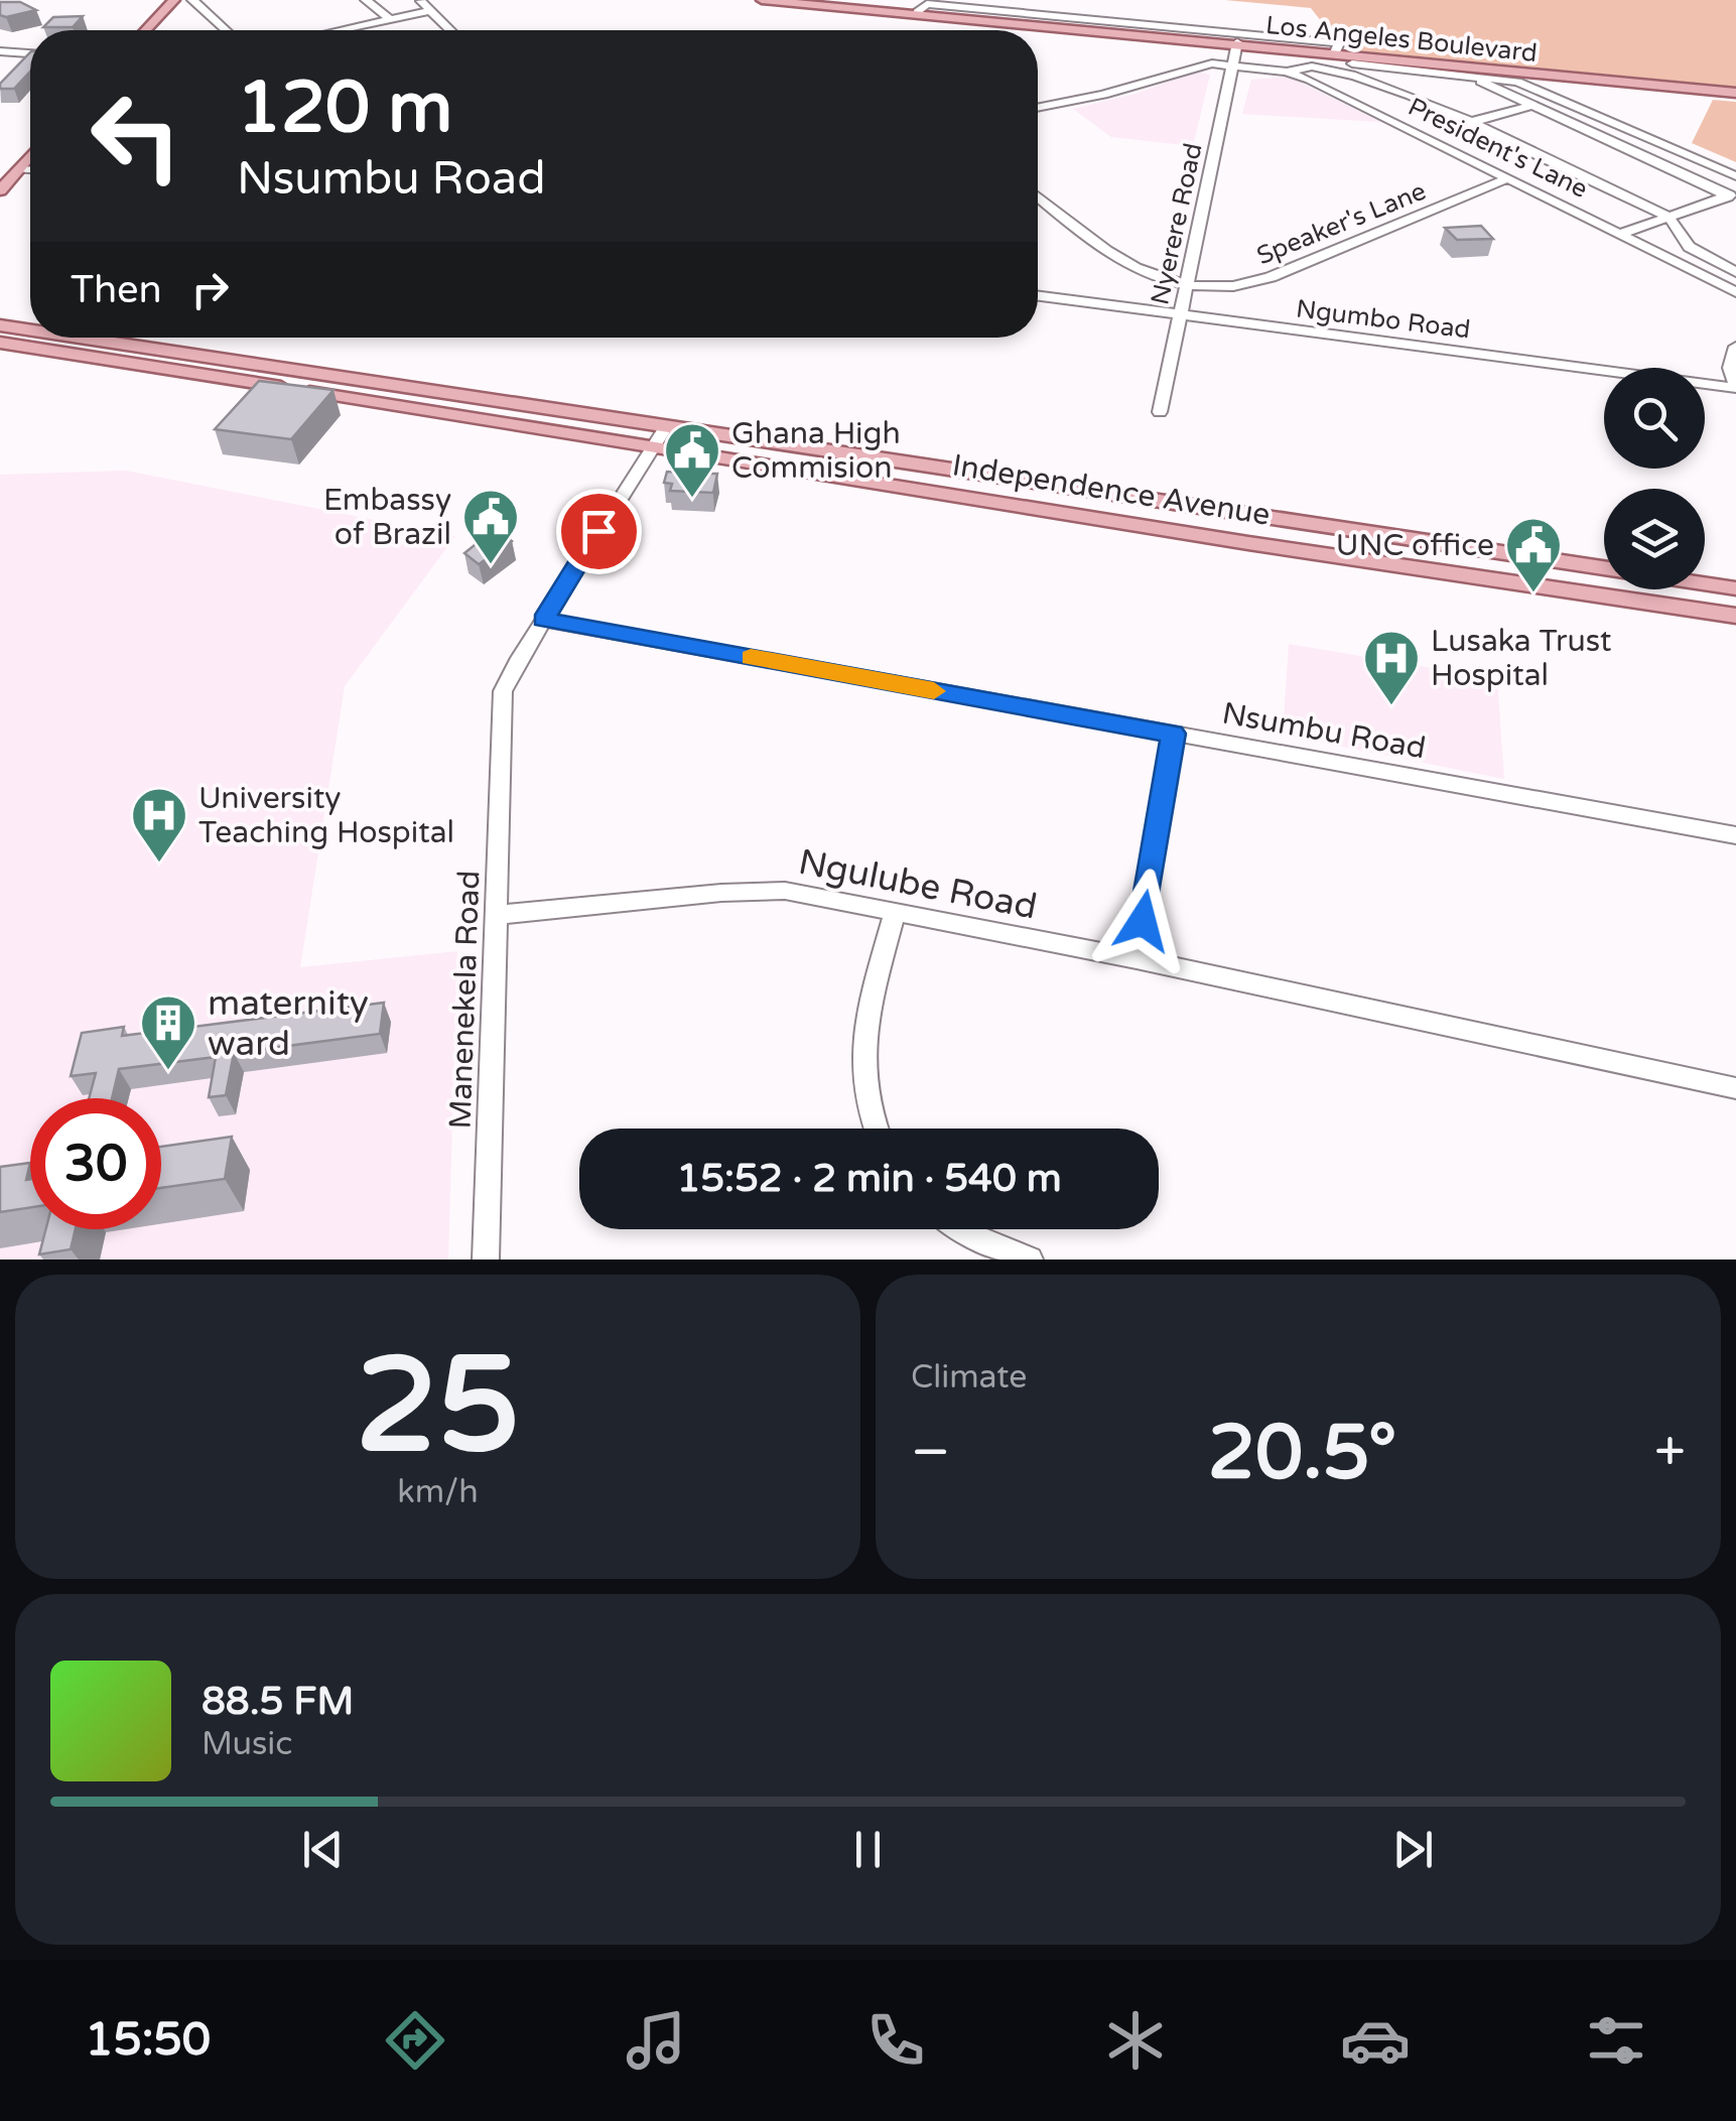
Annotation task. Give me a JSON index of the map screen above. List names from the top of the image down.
{
  "streets": {
    "main road": ["Los Angeles Boulevard", "Independence Avenue"],
    "street": [
      "President's Lane",
      "Speaker's Lane",
      "Nyerere Road",
      "Ngumbo Road",
      "Nsumbu Road",
      "Ngulube Road",
      "Manenekela Road"
    ]
  },
  "crossings": [
    ["Los Angeles Boulevard", "Nyerere Road"],
    ["President's Lane", "Speaker's Lane"],
    ["President's Lane", "Nyerere Road"],
    ["Speaker's Lane", "Nyerere Road"],
    ["Nyerere Road", "Ngumbo Road"],
    ["Independence Avenue", "Manenekela Road"],
    ["Nsumbu Road", "Manenekela Road"],
    ["Ngulube Road", "Manenekela Road"]
  ],
  "places": {
    "public building": ["Ghana High Commision", "Embassy of Brazil", "UNC office"],
    "hospital": ["Lusaka Trust Hospital", "University Teaching Hospital"],
    "building": ["maternity ward"]
  },
  "page": {
    "turn": ["120 m", "Nsumbu Road"],
    "then": "Then",
    "limit": "30",
    "trip": "15:52 · 2 min · 540 m",
    "tile": [
      ["25", "km/h"],
      "Climate"
    ],
    "heat": ["−", "20.5°", "+"],
    "song": ["88.5 FM", "Music"],
    "tabs": "15:50"
  }
}
